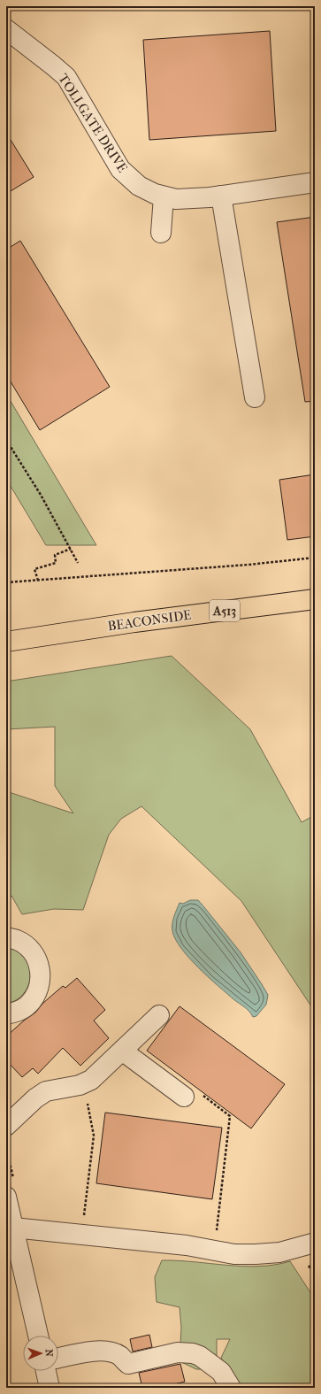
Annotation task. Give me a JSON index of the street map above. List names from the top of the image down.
{
  "streets": {
    "highway": ["A513", "BEACONSIDE"],
    "street": ["TOLLGATE DRIVE"]
  },
  "north": "right"
}
